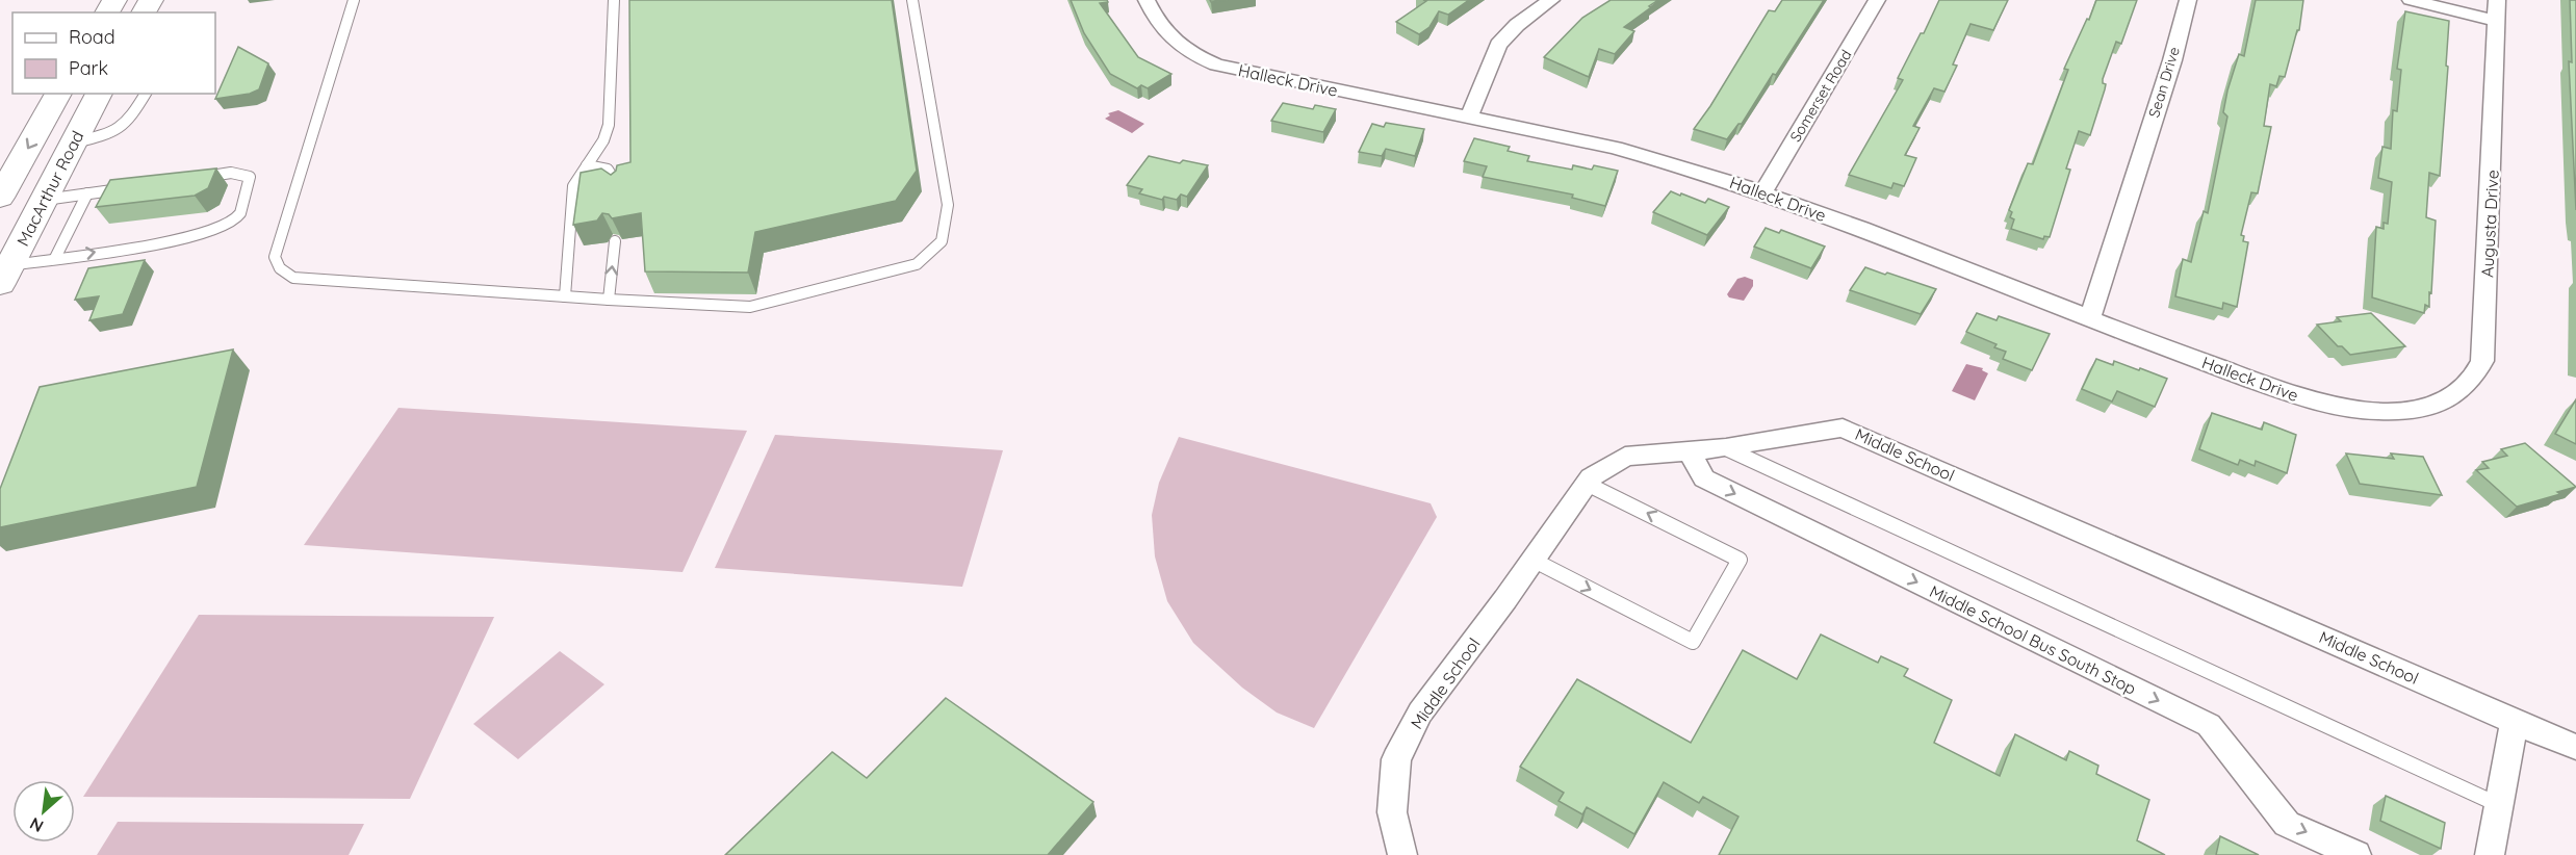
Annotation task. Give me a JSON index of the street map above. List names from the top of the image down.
{
  "streets": {
    "highway": ["MacArthur Road"],
    "street": [
      "Halleck Drive",
      "Sean Drive",
      "Somerset Road",
      "Augusta Drive",
      "Middle School",
      "Middle School Bus South Stop"
    ]
  },
  "crossings": [
    ["Halleck Drive", "Sean Drive"],
    ["Halleck Drive", "Somerset Road"],
    ["Halleck Drive", "Augusta Drive"],
    ["Middle School", "Middle School Bus South Stop"]
  ],
  "one_way": ["Middle School Bus South Stop"],
  "legend": ["Road", "Park"],
  "north": "bottom left"
}
